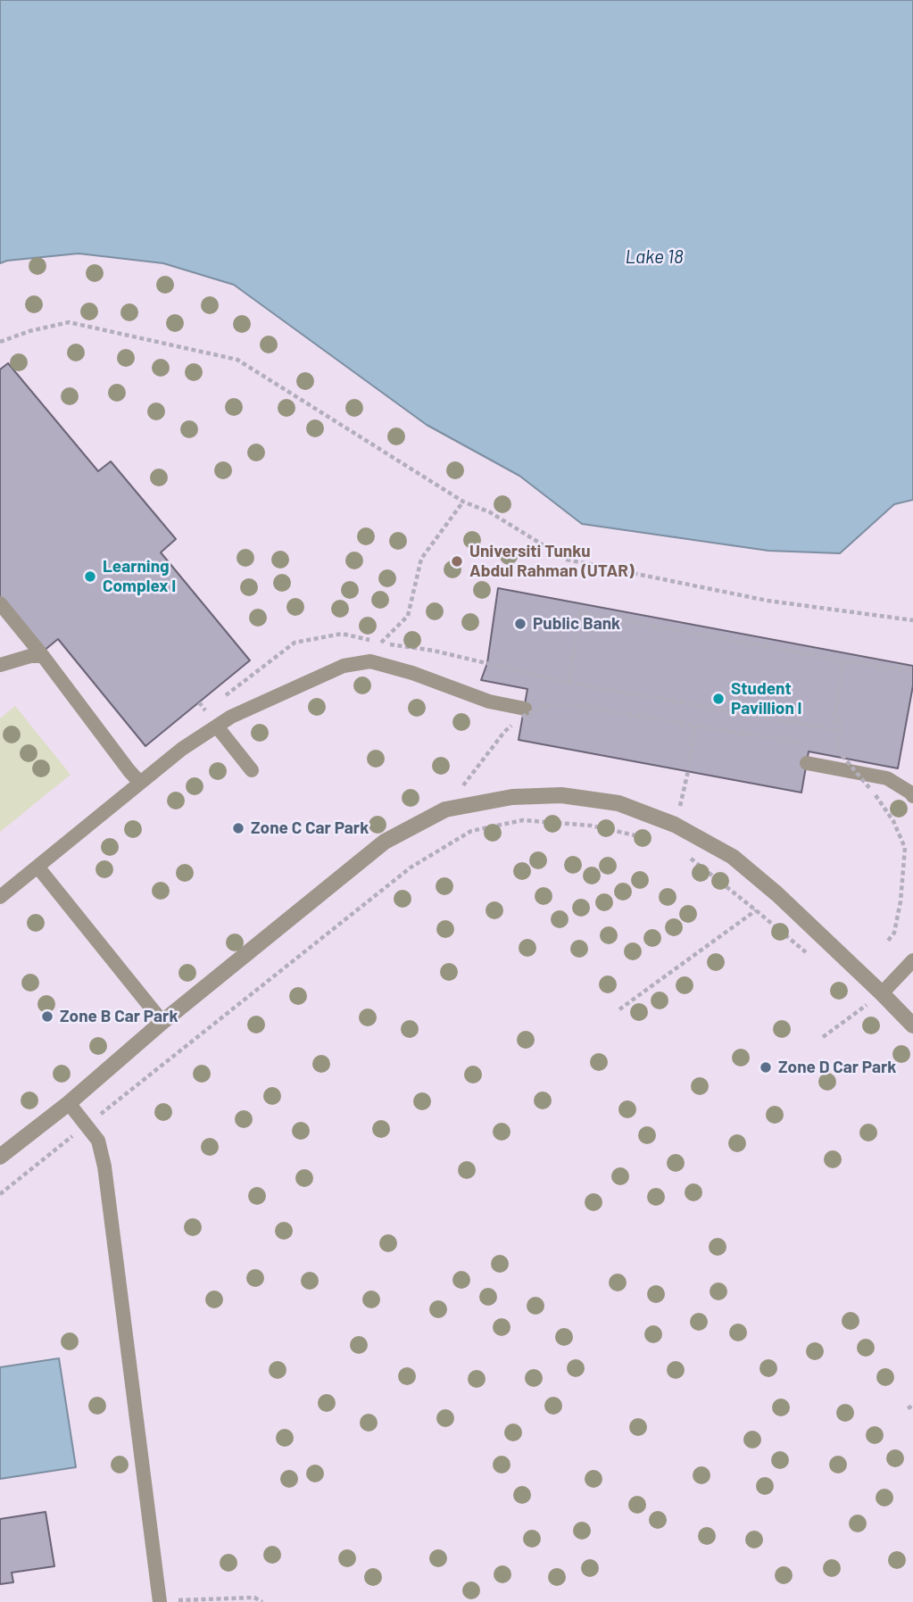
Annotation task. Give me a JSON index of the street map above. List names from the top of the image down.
{
  "water": ["Lake 18"],
  "places": [
    "Universiti Tunku Abdul Rahman (UTAR)",
    "Learning Complex I",
    "Public Bank",
    "Student Pavillion I",
    "Zone C Car Park",
    "Zone B Car Park",
    "Zone D Car Park"
  ]
}
